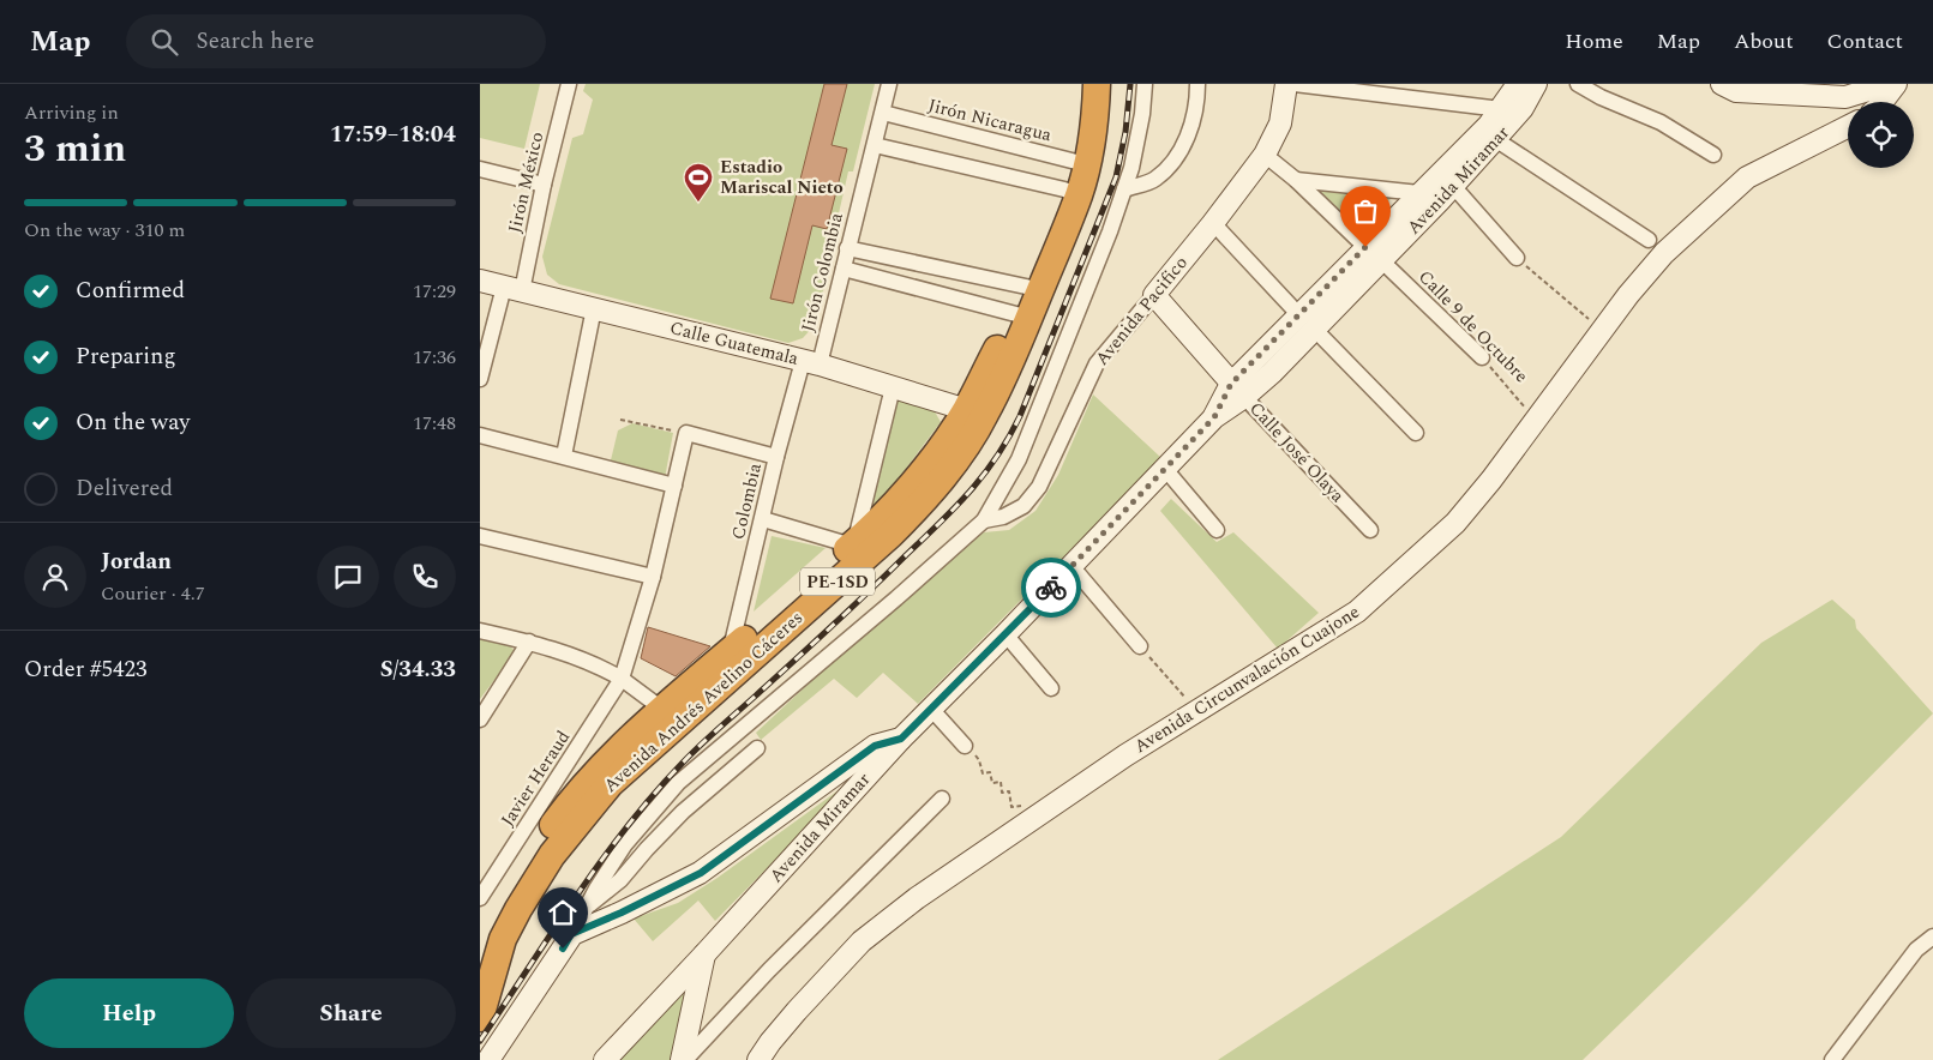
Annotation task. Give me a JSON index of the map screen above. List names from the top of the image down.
{
  "streets": {
    "highway": ["PE-1SD", "Avenida Andrés Avelino Cáceres"],
    "main road": [
      "Avenida Miramar",
      "Avenida Pacifico",
      "Calle Guatemala",
      "Calle José Olaya",
      "Avenida Circunvalación Cuajone"
    ],
    "street": [
      "Jirón Nicaragua",
      "Jirón México",
      "Jirón Colombia",
      "Calle 9 de Octubre",
      "Colombia",
      "Javier Heraud"
    ]
  },
  "crossings": [
    ["Jirón Nicaragua", "Jirón Colombia"],
    ["Jirón Nicaragua", "Avenida Andrés Avelino Cáceres"],
    ["Avenida Miramar", "Calle 9 de Octubre"],
    ["Avenida Miramar", "Calle José Olaya"],
    ["Jirón México", "Calle Guatemala"],
    ["Jirón Colombia", "Calle Guatemala"],
    ["Jirón Colombia", "Colombia"],
    ["Avenida Pacifico", "Calle 9 de Octubre"],
    ["Avenida Pacifico", "Calle José Olaya"],
    ["Calle 9 de Octubre", "Avenida Circunvalación Cuajone"],
    ["Calle Guatemala", "Colombia"],
    ["Calle Guatemala", "Avenida Andrés Avelino Cáceres"],
    ["Colombia", "Avenida Andrés Avelino Cáceres"]
  ],
  "places": {
    "sports": ["Estadio Mariscal Nieto"]
  },
  "page": {
    "header": "Map",
    "search": "Search here",
    "nav": [
      "Home",
      "Map",
      "About",
      "Contact"
    ],
    "heading": ["3 min", "Arriving in", "17:59–18:04"],
    "panel": [
      "Jordan",
      "Courier · 4.7",
      "Order #5423",
      "S/34.33"
    ],
    "bar": "On the way · 310 m",
    "list": [
      ["Confirmed", "17:29"],
      ["Preparing", "17:36"],
      ["On the way", "17:48"],
      "Delivered"
    ],
    "buttons": ["Help", "Share"]
  }
}
